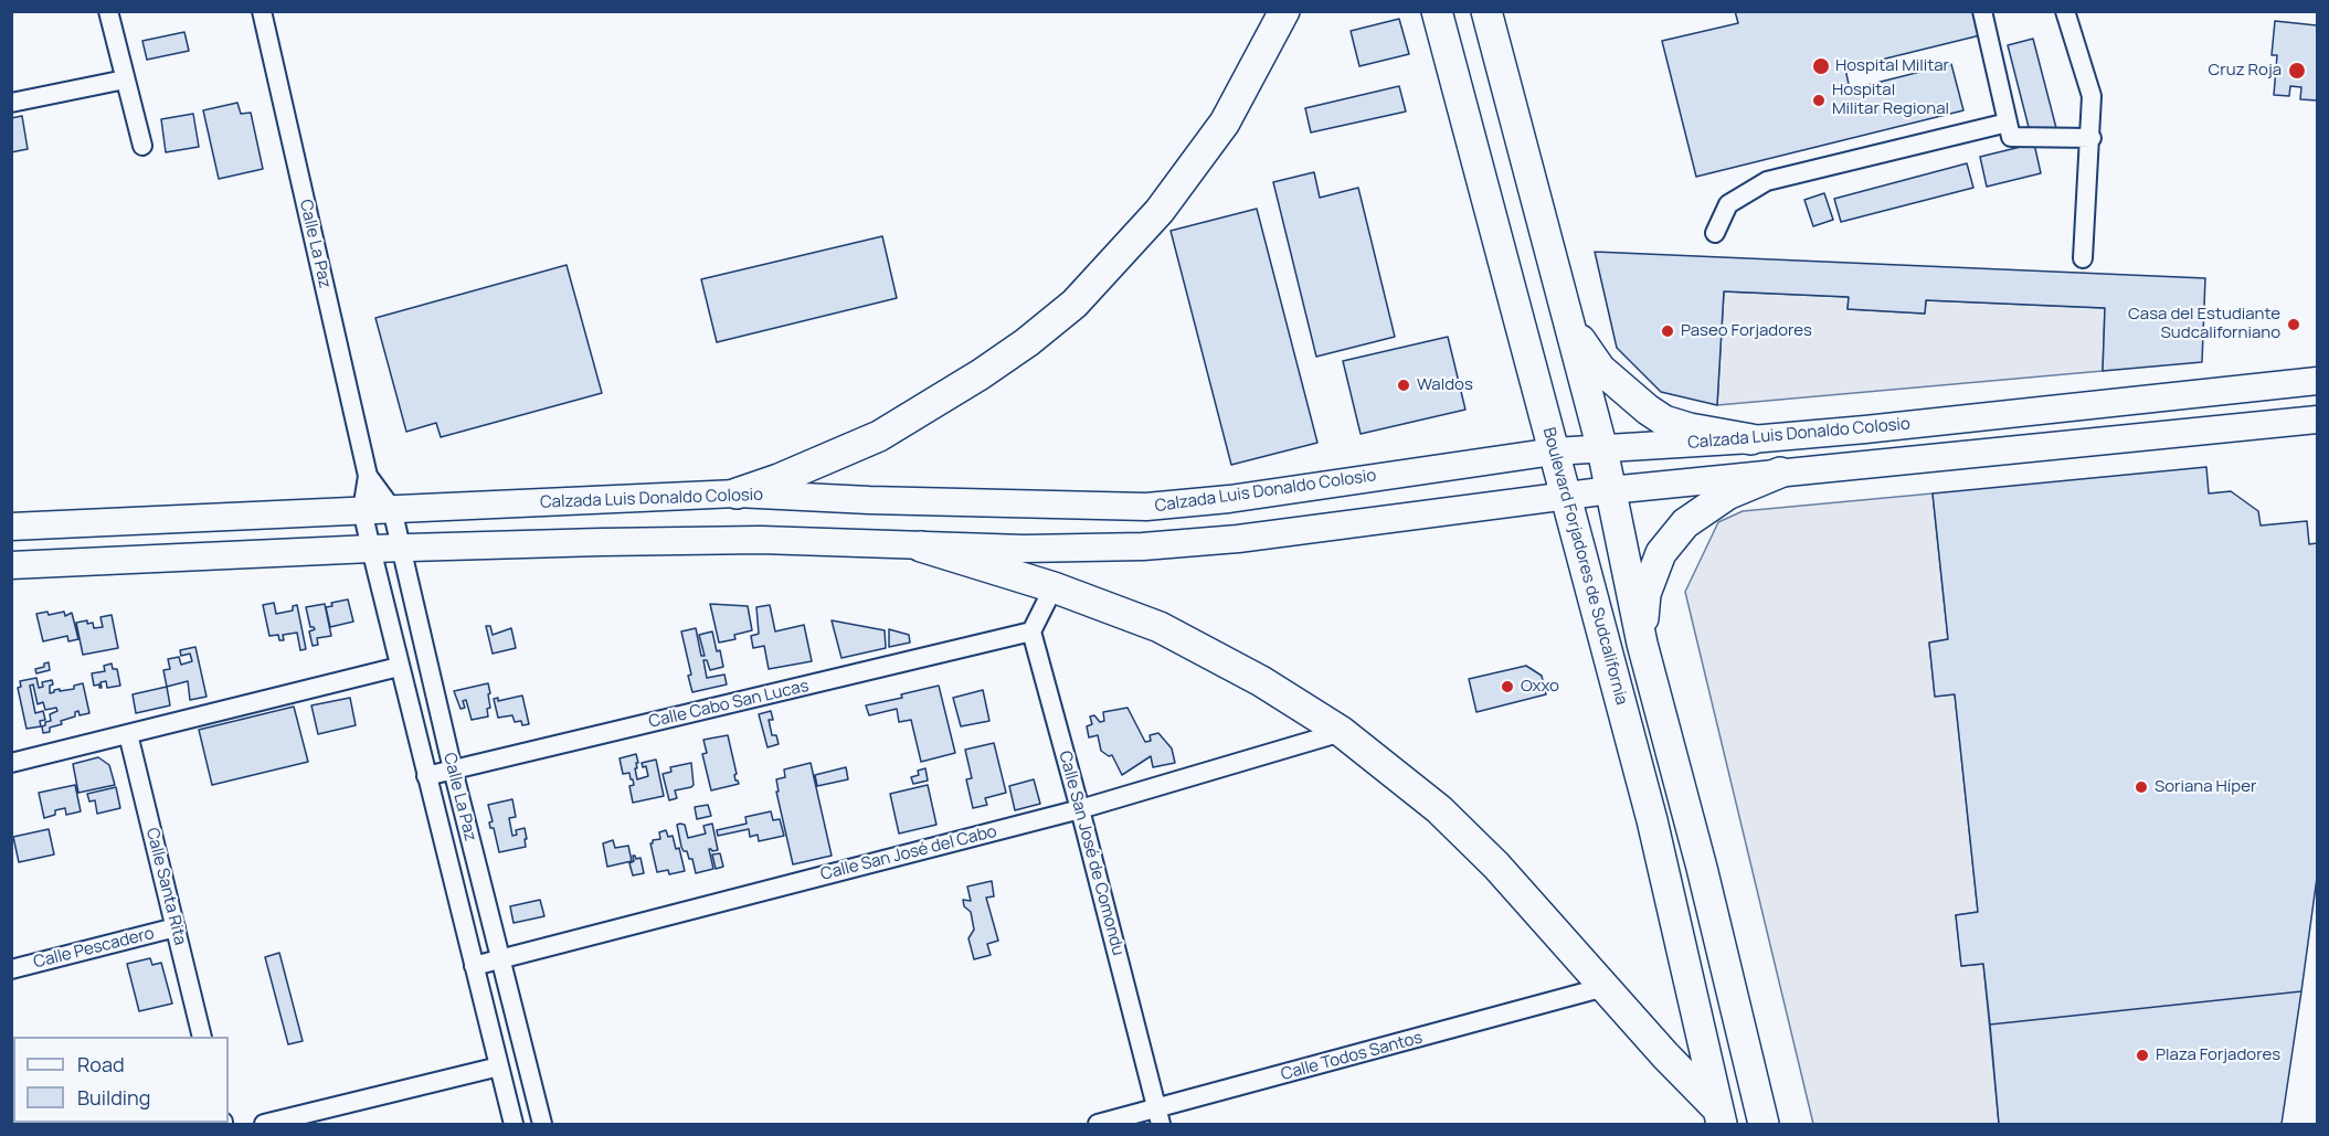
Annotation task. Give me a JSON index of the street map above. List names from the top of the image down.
{
  "streets": {
    "main road": ["Calzada Luis Donaldo Colosio", "Boulevard Forjadores de Sudcalifornia"],
    "street": [
      "Calle La Paz",
      "Calle Cabo San Lucas",
      "Calle San José del Cabo",
      "Calle San José de Comondu",
      "Calle Santa Rita",
      "Calle Pescadero",
      "Calle Todos Santos"
    ]
  },
  "crossings": [
    ["Calle La Paz", "Calzada Luis Donaldo Colosio"],
    ["Calle La Paz", "Calle Cabo San Lucas"],
    ["Calle La Paz", "Calle San José del Cabo"],
    ["Calzada Luis Donaldo Colosio", "Boulevard Forjadores de Sudcalifornia"],
    ["Calle Cabo San Lucas", "Calle San José de Comondu"],
    ["Calle San José del Cabo", "Calle San José de Comondu"],
    ["Calle San José de Comondu", "Calle Todos Santos"],
    ["Calle Santa Rita", "Calle Pescadero"]
  ],
  "places": [
    "Hospital Militar",
    "Cruz Roja",
    "Hospital Militar Regional",
    "Casa del Estudiante Sudcaliforniano",
    "Paseo Forjadores",
    "Waldos",
    "Oxxo",
    "Soriana Híper",
    "Plaza Forjadores"
  ],
  "legend": ["Road", "Building"]
}
